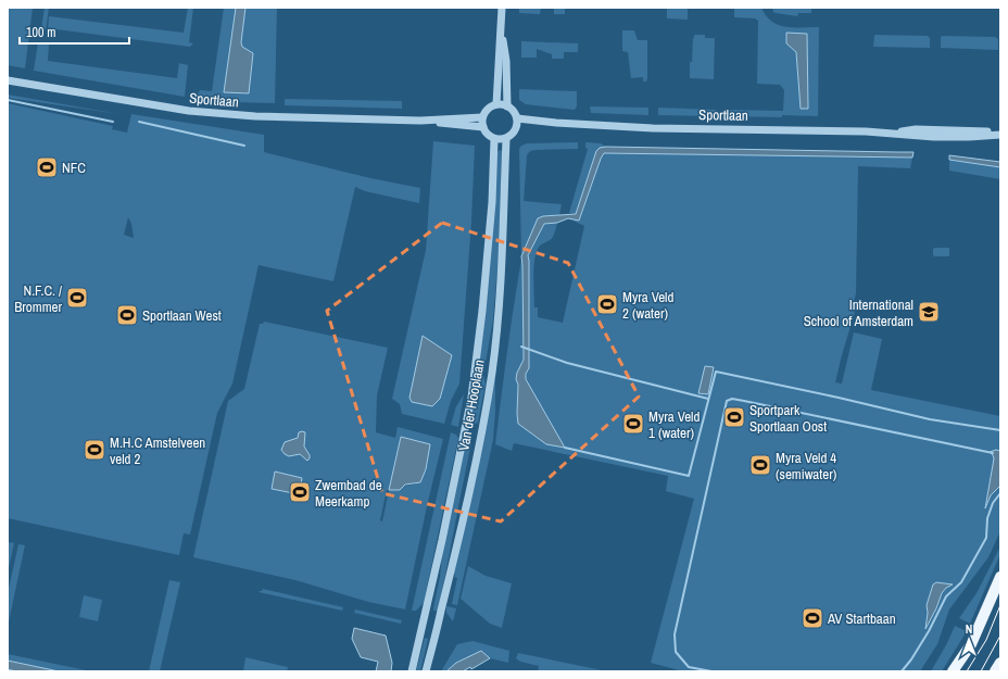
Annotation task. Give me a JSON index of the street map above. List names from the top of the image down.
{
  "streets": {
    "street": ["Sportlaan", "Van der Hooplaan"]
  },
  "crossings": [
    ["Sportlaan", "Van der Hooplaan"]
  ],
  "places": {
    "sports": [
      "NFC",
      "N.F.C. / Brommer",
      "Myra Veld 2 (water)",
      "Sportlaan West",
      "Sportpark Sportlaan Oost",
      "Myra Veld 1 (water)",
      "M.H.C Amstelveen veld 2",
      "Myra Veld 4 (semiwater)",
      "Zwembad de Meerkamp",
      "AV Startbaan"
    ],
    "school or university": ["International School of Amsterdam"]
  },
  "scale_bar": "100 m",
  "north": "top"
}
